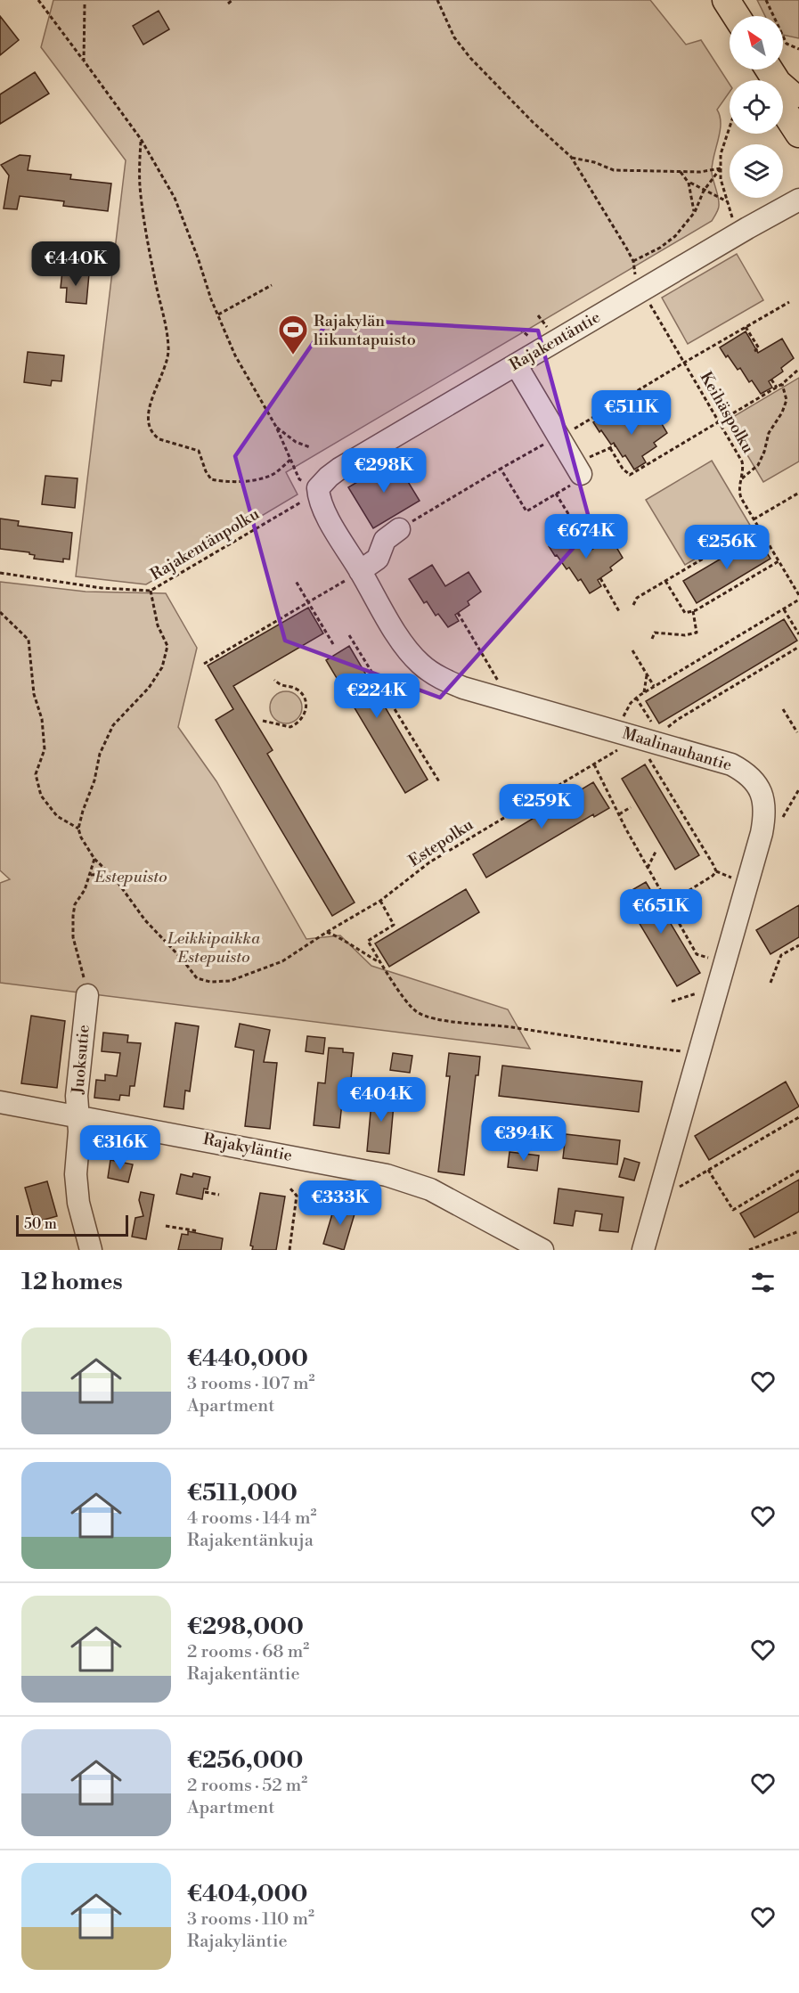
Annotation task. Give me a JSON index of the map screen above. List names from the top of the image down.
{
  "streets": {
    "street": [
      "Rajakentäntie",
      "Maalinauhantie",
      "Juoksutie",
      "Rajakyläntie"
    ],
    "path": ["Keihäspolku", "Rajakentänpolku", "Estepolku"]
  },
  "crossings": [
    ["Rajakentäntie", "Rajakentänpolku"],
    ["Rajakentäntie", "Maalinauhantie"],
    ["Rajakentänpolku", "Maalinauhantie"],
    ["Juoksutie", "Rajakyläntie"]
  ],
  "parks": ["Estepuisto", "Leikkipaikka Estepuisto"],
  "places": {
    "sports": ["Rajakylän liikuntapuisto"]
  },
  "scale_bar": "50 m",
  "north": "top left",
  "page": {
    "price": [
      "€440K",
      "€511K",
      "€298K",
      "€674K",
      "€256K",
      "€224K",
      "€259K",
      "€651K",
      "€404K",
      "€394K",
      "€316K",
      "€333K"
    ],
    "scale": "50 m",
    "heading": "12 homes",
    "list": [
      {
        "name": "€440,000",
        "note": "3 rooms · 107 m² · Apartment"
      },
      {
        "name": "€511,000",
        "note": "4 rooms · 144 m² · Rajakentänkuja"
      },
      {
        "name": "€298,000",
        "note": "2 rooms · 68 m² · Rajakentäntie"
      },
      {
        "name": "€256,000",
        "note": "2 rooms · 52 m² · Apartment"
      },
      {
        "name": "€404,000",
        "note": "3 rooms · 110 m² · Rajakyläntie"
      }
    ]
  }
}
